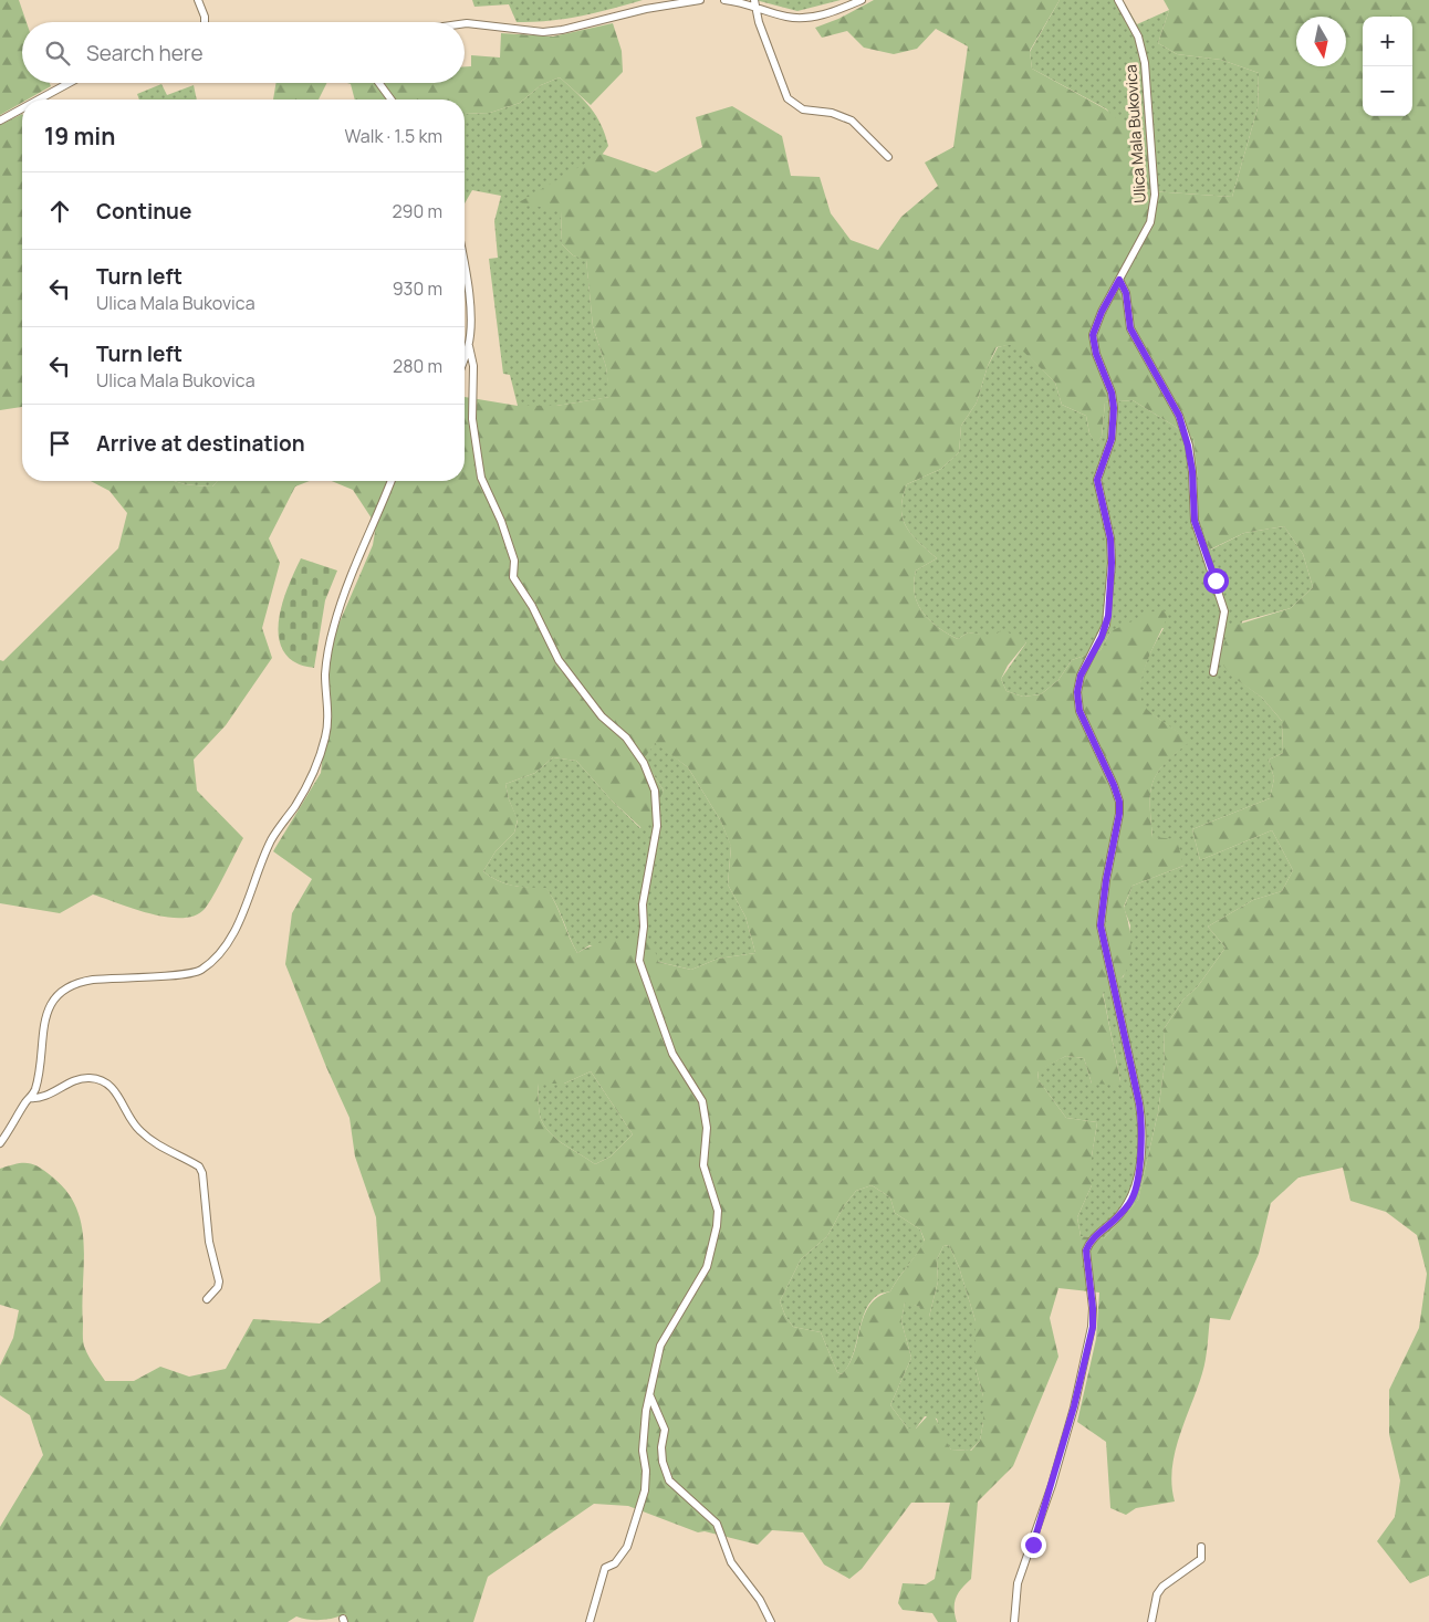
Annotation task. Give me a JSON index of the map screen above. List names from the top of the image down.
{
  "streets": {
    "street": ["Ulica Mala Bukovica"]
  },
  "north": "bottom",
  "page": {
    "map_buttons": ["+", "−"],
    "search": "Search here",
    "heading": ["19 min", "Walk · 1.5 km"],
    "list": [
      ["Continue", "290 m"],
      ["Turn left", "Ulica Mala Bukovica", "930 m"],
      ["Turn left", "Ulica Mala Bukovica", "280 m"],
      "Arrive at destination"
    ]
  }
}
